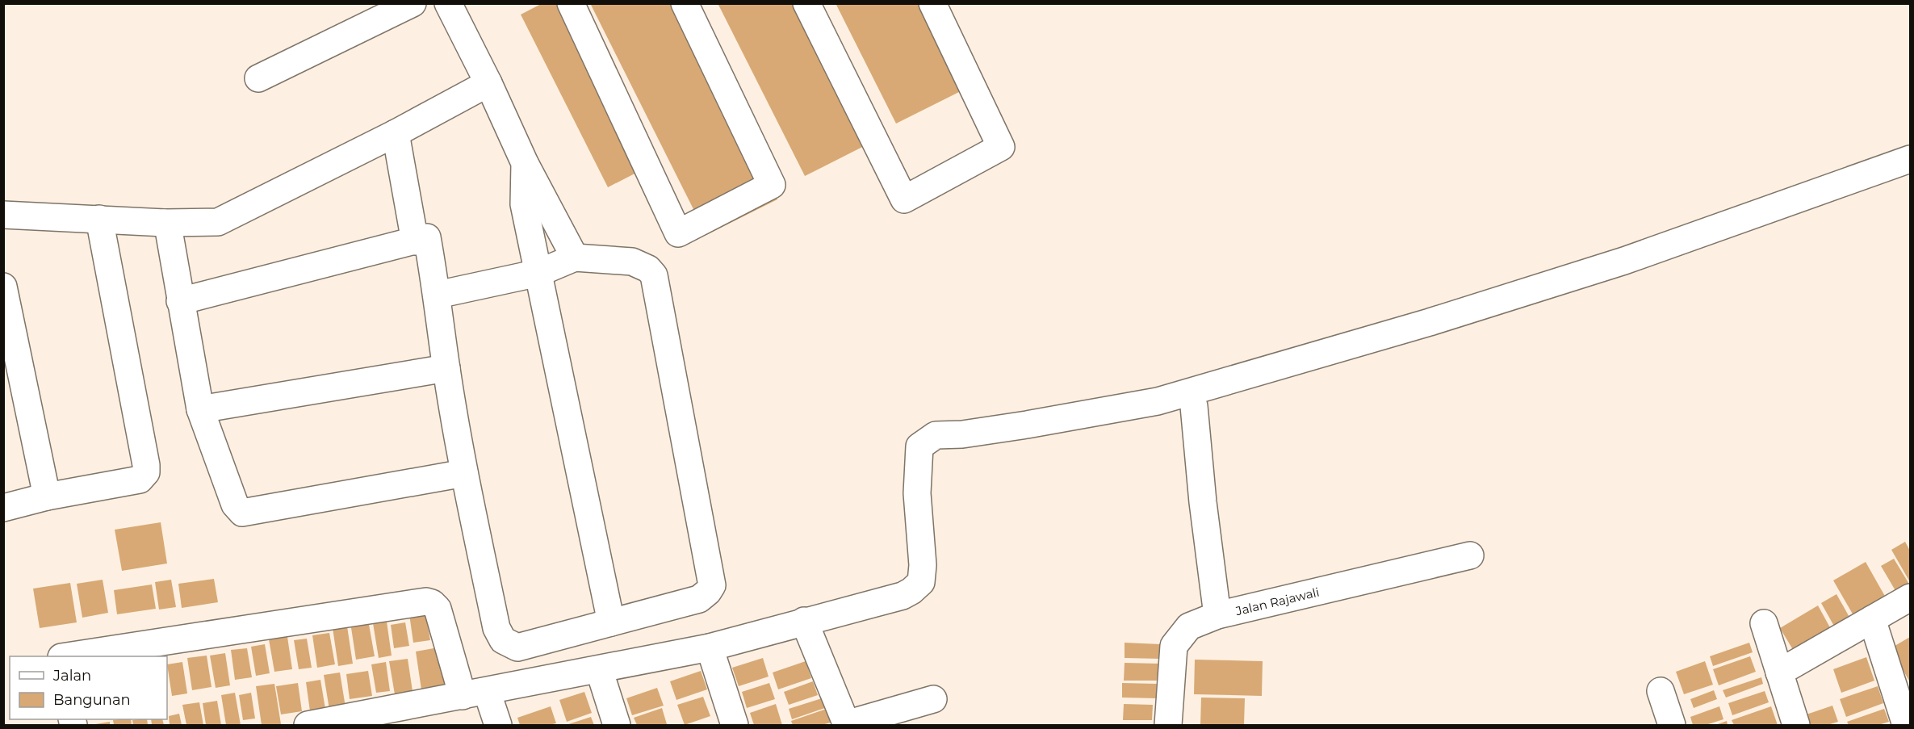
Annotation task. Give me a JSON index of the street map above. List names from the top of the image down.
{
  "streets": {
    "street": ["Jalan Rajawali"]
  },
  "legend": ["Jalan", "Bangunan"]
}
